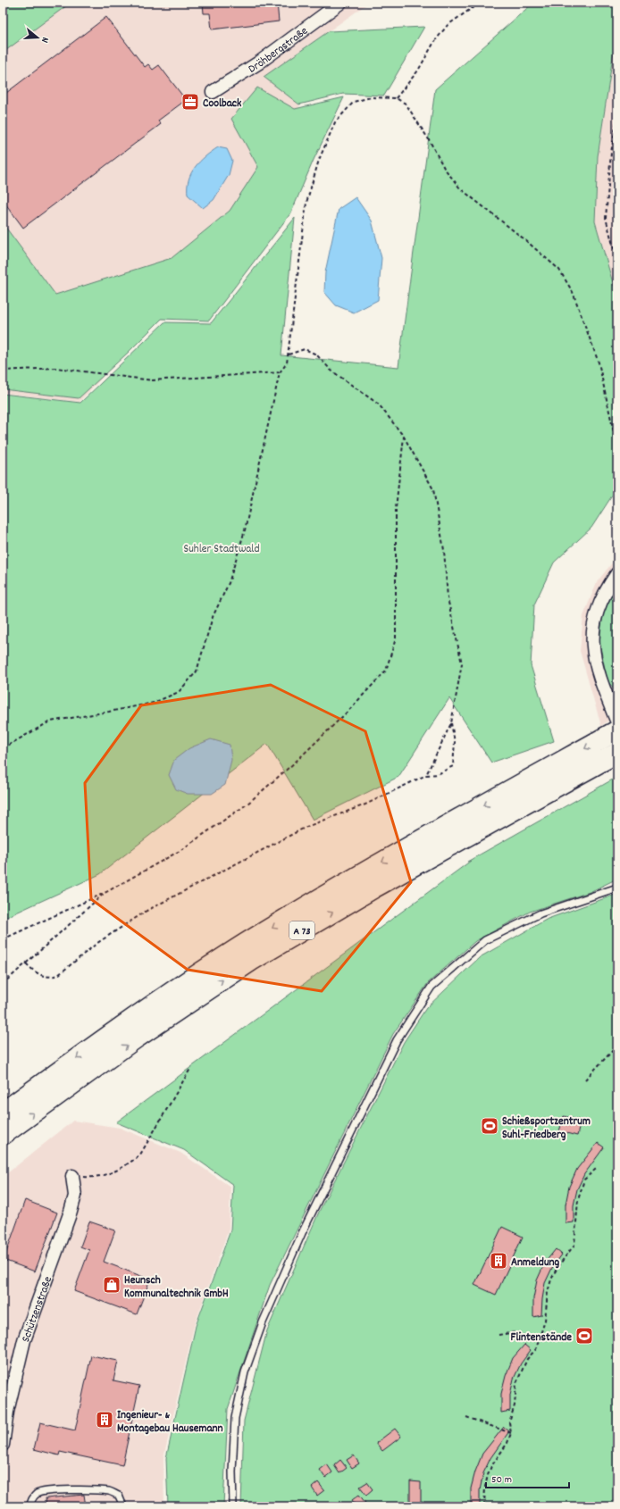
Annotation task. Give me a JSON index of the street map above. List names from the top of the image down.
{
  "streets": {
    "highway": ["A 73"],
    "street": ["Dröhbergstraße", "Schützenstraße"]
  },
  "parks": ["Suhler Stadtwald"],
  "places": {
    "office": ["Coolback"],
    "sports": ["Schießsportzentrum Suhl-Friedberg", "Flintenstände"],
    "building": ["Anmeldung", "Ingenieur- & Montagebau Hausemann"],
    "shop": ["Heunsch Kommunaltechnik GmbH"]
  },
  "scale_bar": "50 m",
  "north": "right"
}
